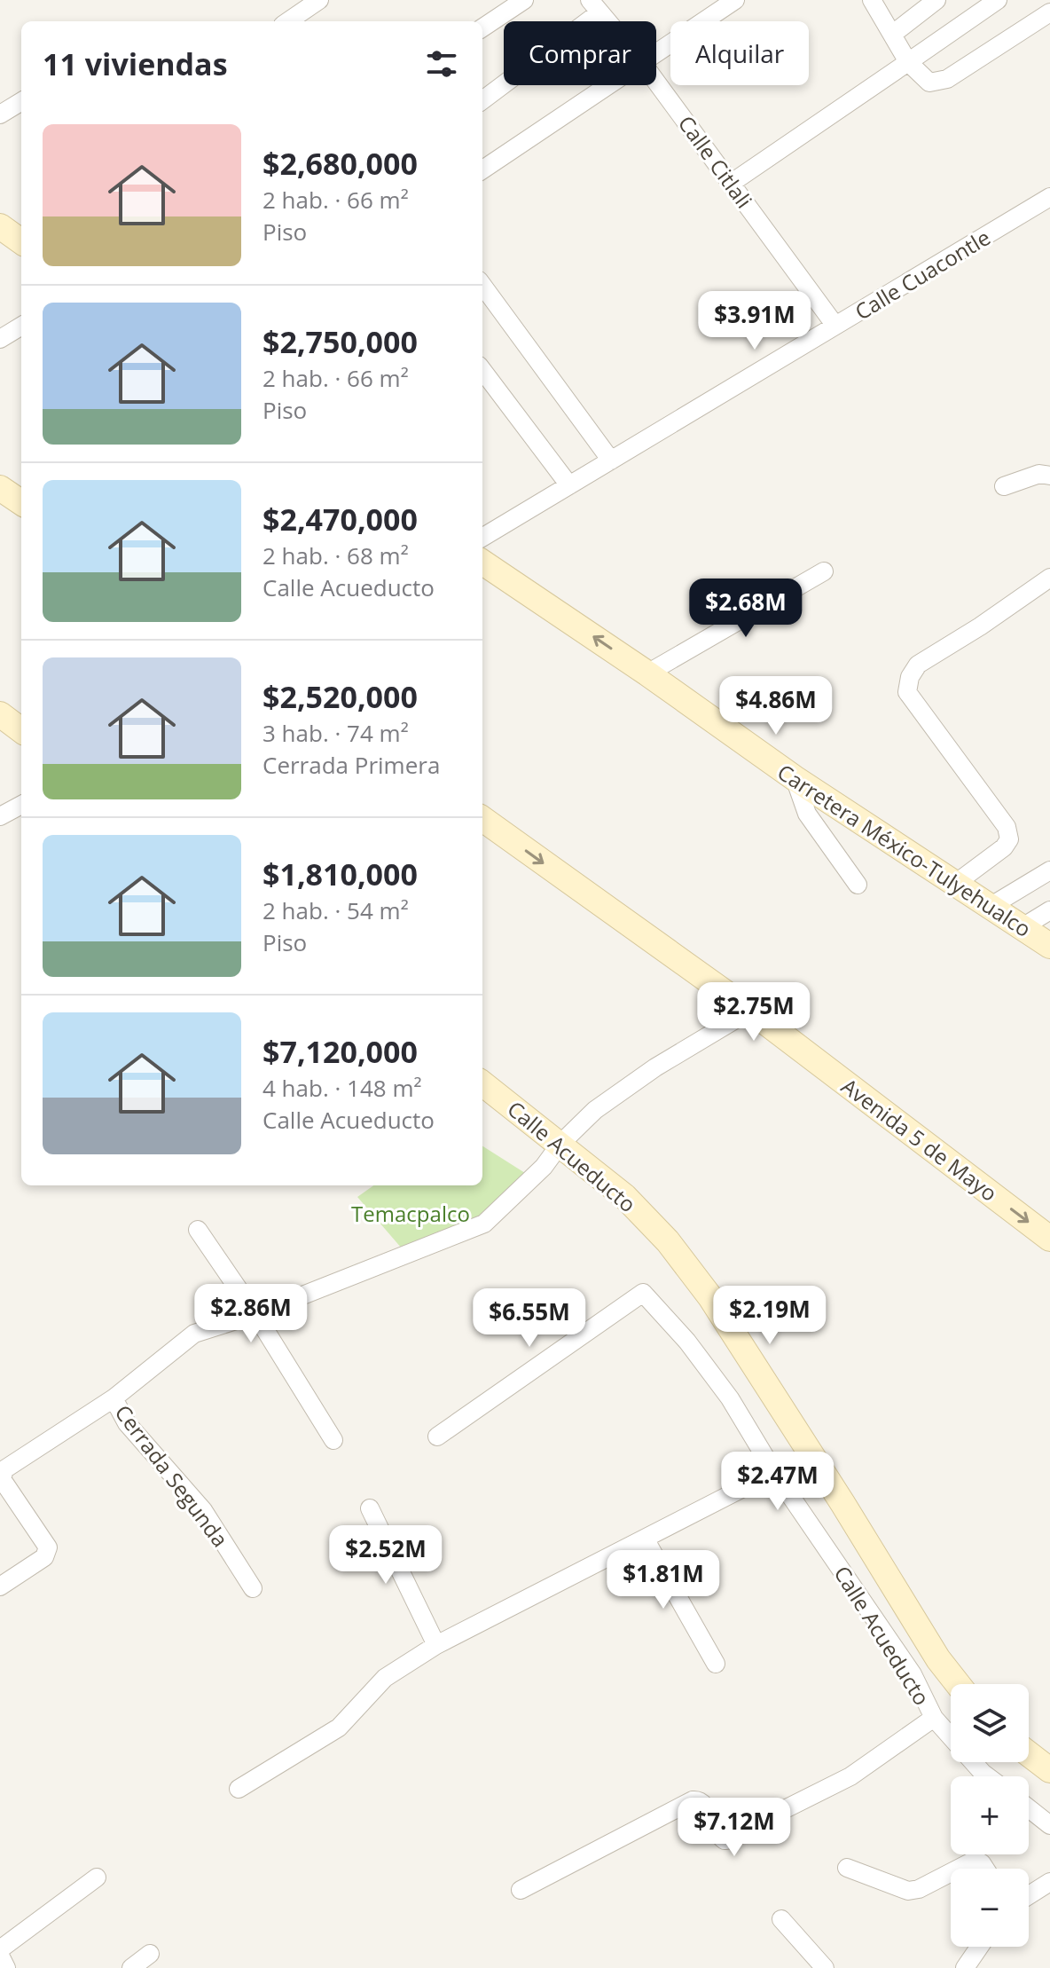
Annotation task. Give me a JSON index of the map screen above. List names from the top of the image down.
{
  "streets": {
    "main road": ["Carretera México-Tulyehualco", "Avenida 5 de Mayo", "Calle Acueducto"],
    "street": ["Calle Citlali", "Calle Cuacontle", "Cerrada Segunda"]
  },
  "crossings": [
    ["Calle Citlali", "Calle Cuacontle"]
  ],
  "one_way": ["Avenida 5 de Mayo"],
  "parks": ["Temacpalco"],
  "page": {
    "chip": ["Comprar", "Alquilar"],
    "heading": "11 viviendas",
    "list": [
      {
        "name": "$2,680,000",
        "note": "2 hab. · 66 m² · Piso"
      },
      {
        "name": "$2,750,000",
        "note": "2 hab. · 66 m² · Piso"
      },
      {
        "name": "$2,470,000",
        "note": "2 hab. · 68 m² · Calle Acueducto"
      },
      {
        "name": "$2,520,000",
        "note": "3 hab. · 74 m² · Cerrada Primera"
      },
      {
        "name": "$1,810,000",
        "note": "2 hab. · 54 m² · Piso"
      },
      {
        "name": "$7,120,000",
        "note": "4 hab. · 148 m² · Calle Acueducto"
      }
    ],
    "price": [
      "$3.91M",
      "$2.68M",
      "$4.86M",
      "$2.75M",
      "$2.86M",
      "$2.19M",
      "$6.55M",
      "$2.47M",
      "$2.52M",
      "$1.81M",
      "$7.12M"
    ],
    "map_buttons": ["+", "−"]
  }
}
